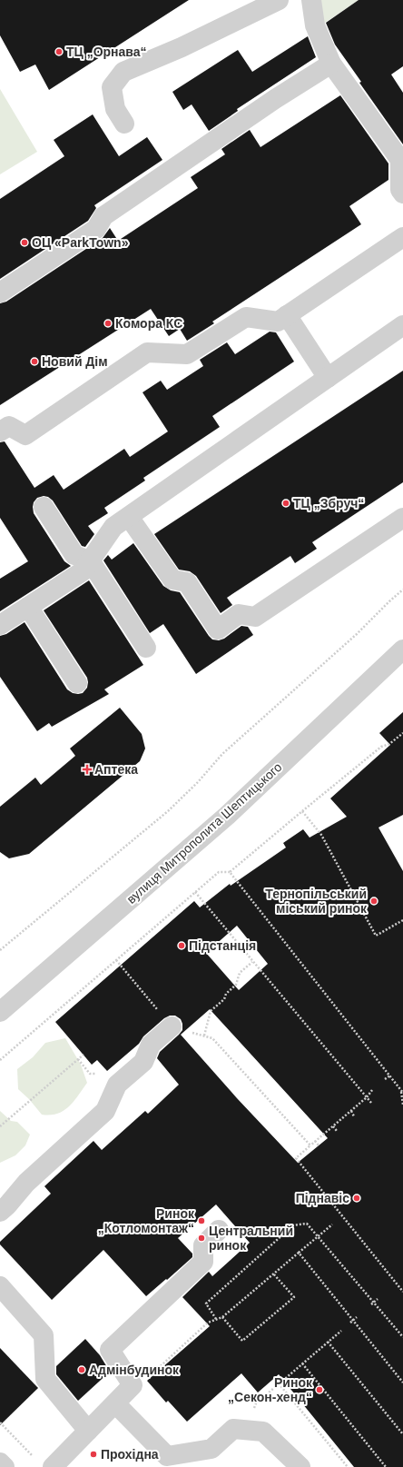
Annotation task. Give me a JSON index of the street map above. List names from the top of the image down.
{
  "streets": {
    "street": ["вулиця Митрополита Шептицького"]
  },
  "places": {
    "other": [
      "ТЦ „Орнава“",
      "ОЦ «ParkTown»",
      "Комора КС",
      "Новий Дім",
      "ТЦ „Збруч“",
      "Тернопільський міський ринок",
      "Підстанція",
      "Піднавіс",
      "Ринок „Котломонтаж“",
      "Центральний ринок",
      "Адмінбудинок",
      "Ринок „Секон-хенд“",
      "Прохідна"
    ],
    "health": ["Аптека"]
  }
}
